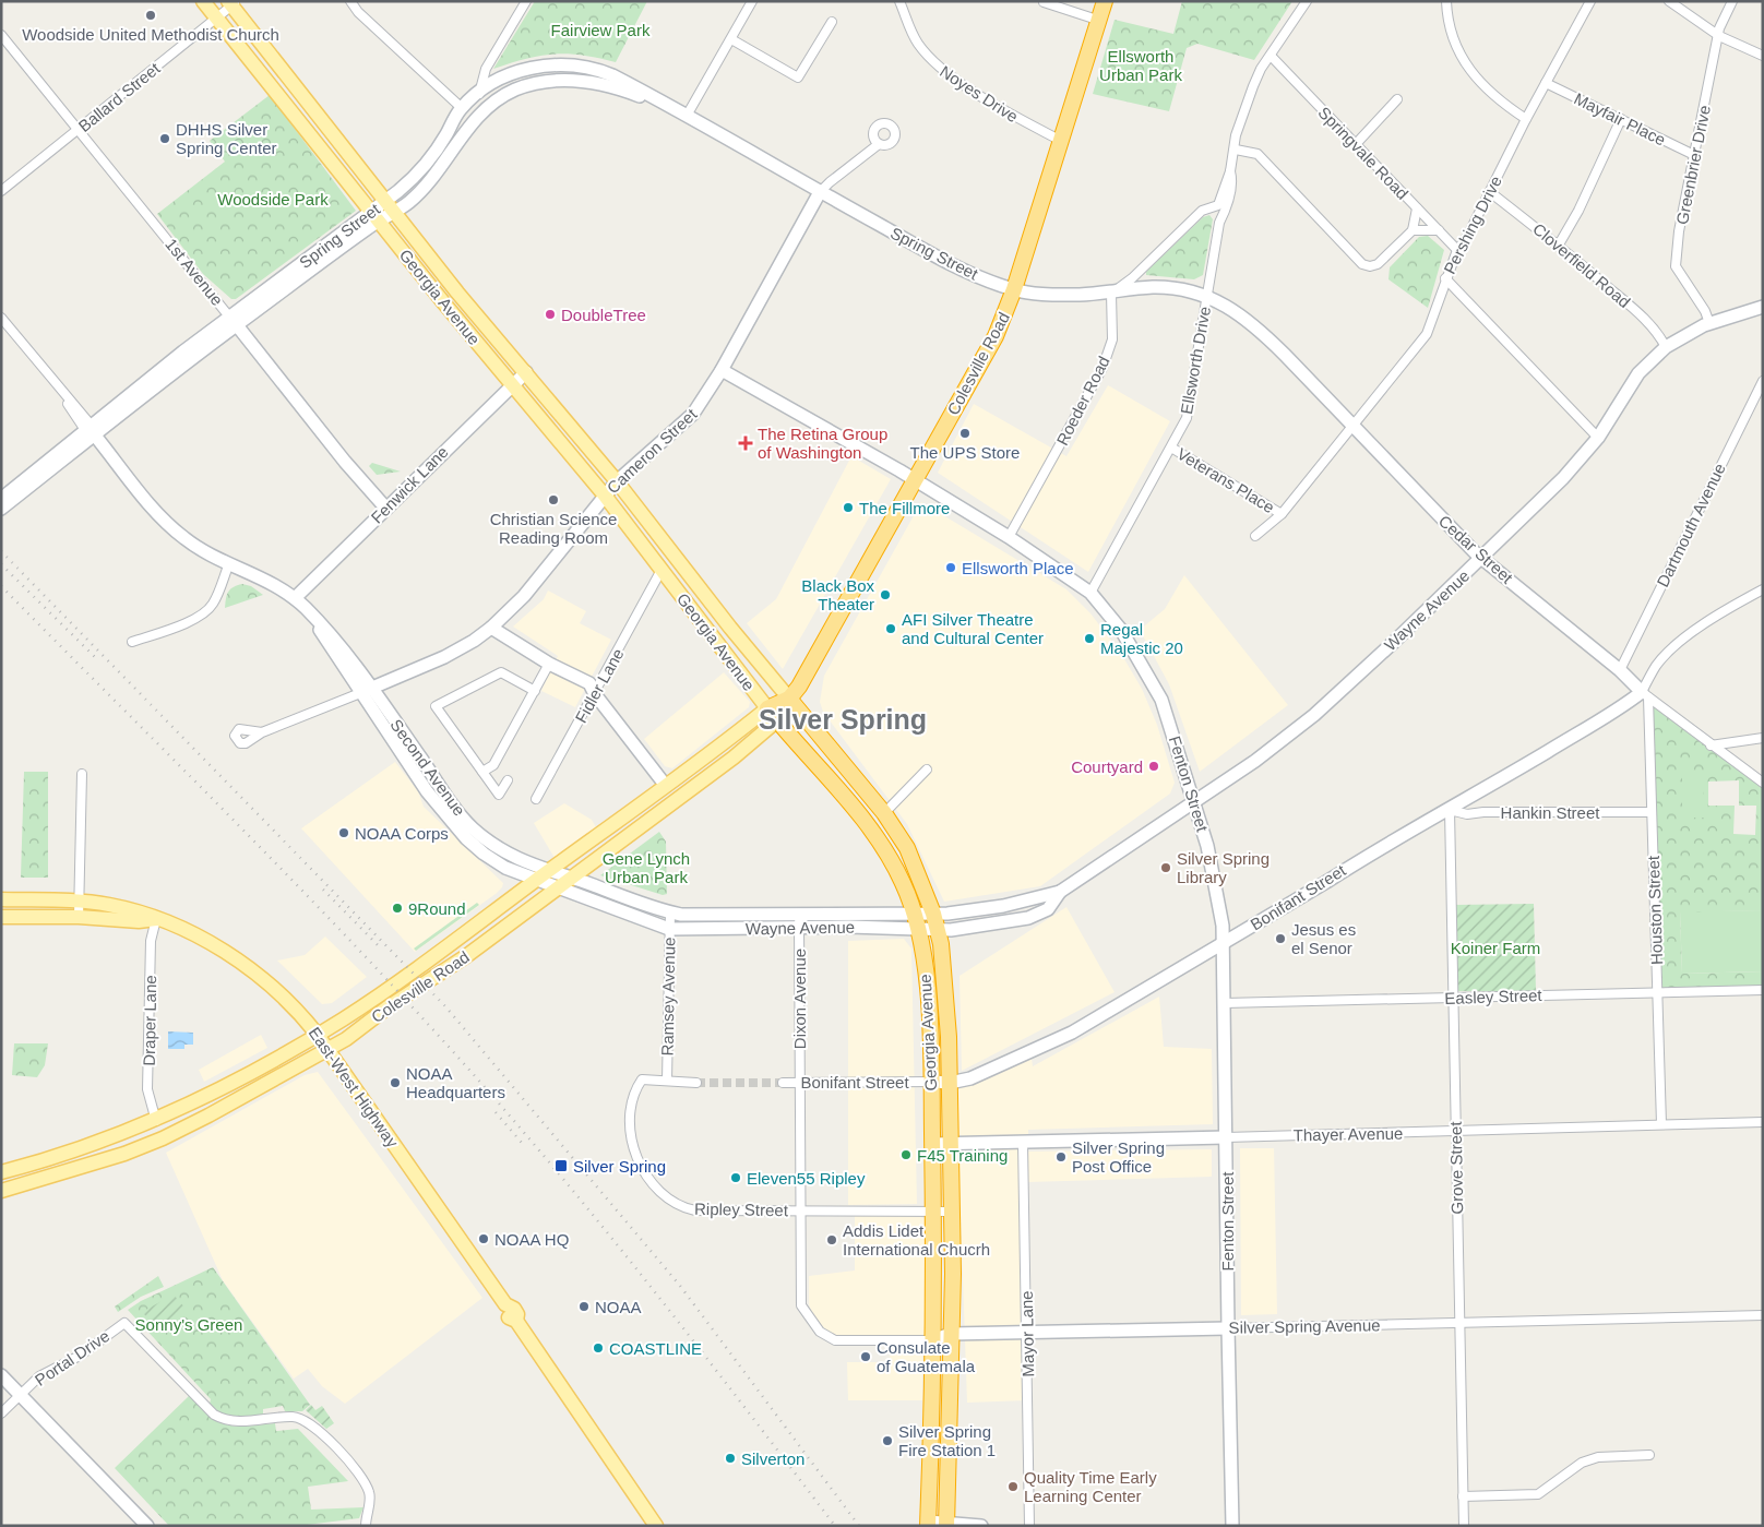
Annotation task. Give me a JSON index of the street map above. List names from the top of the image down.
{
  "streets": {
    "highway": ["Georgia Avenue", "Colesville Road"],
    "main road": ["East-West Highway"],
    "street": [
      "Noyes Drive",
      "Ballard Street",
      "Mayfair Place",
      "Springvale Road",
      "Greenbrier Drive",
      "Pershing Drive",
      "Spring Street",
      "Cloverfield Road",
      "1st Avenue",
      "Ellsworth Drive",
      "Roeder Road",
      "Cameron Street",
      "Veterans Place",
      "Fenwick Lane",
      "Dartmouth Avenue",
      "Cedar Street",
      "Wayne Avenue",
      "Fidler Lane",
      "Second Avenue",
      "Fenton Street",
      "Hankin Street",
      "Bonifant Street",
      "Houston Street",
      "Ramsey Avenue",
      "Easley Street",
      "Dixon Avenue",
      "Draper Lane",
      "Thayer Avenue",
      "Grove Street",
      "Ripley Street",
      "Silver Spring Avenue",
      "Mayor Lane",
      "Portal Drive"
    ]
  },
  "crossings": [
    ["Noyes Drive", "Colesville Road"],
    ["Ballard Street", "1st Avenue"],
    ["Ballard Street", "Georgia Avenue"],
    ["Mayfair Place", "Greenbrier Drive"],
    ["Mayfair Place", "Pershing Drive"],
    ["Springvale Road", "Pershing Drive"],
    ["Springvale Road", "Ellsworth Drive"],
    ["Greenbrier Drive", "Wayne Avenue"],
    ["Pershing Drive", "Cloverfield Road"],
    ["Pershing Drive", "Veterans Place"],
    ["Pershing Drive", "Cedar Street"],
    ["Spring Street", "1st Avenue"],
    ["Spring Street", "Georgia Avenue"],
    ["Spring Street", "Ellsworth Drive"],
    ["Spring Street", "Colesville Road"],
    ["Spring Street", "Roeder Road"],
    ["Spring Street", "Cameron Street"],
    ["Spring Street", "Cedar Street"],
    ["Spring Street", "Second Avenue"],
    ["Cloverfield Road", "Wayne Avenue"],
    ["1st Avenue", "Fenwick Lane"],
    ["Georgia Avenue", "Colesville Road"],
    ["Georgia Avenue", "Cameron Street"],
    ["Georgia Avenue", "Fenwick Lane"],
    ["Georgia Avenue", "Wayne Avenue"],
    ["Georgia Avenue", "Fidler Lane"],
    ["Georgia Avenue", "Bonifant Street"],
    ["Georgia Avenue", "Thayer Avenue"],
    ["Georgia Avenue", "Ripley Street"],
    ["Georgia Avenue", "Silver Spring Avenue"],
    ["Ellsworth Drive", "Roeder Road"],
    ["Ellsworth Drive", "Veterans Place"],
    ["Ellsworth Drive", "Cedar Street"],
    ["Ellsworth Drive", "Fenton Street"],
    ["Colesville Road", "Wayne Avenue"],
    ["Colesville Road", "Second Avenue"],
    ["Colesville Road", "Fenton Street"],
    ["Colesville Road", "Draper Lane"],
    ["Colesville Road", "East-West Highway"],
    ["Roeder Road", "Fenton Street"],
    ["Cameron Street", "Second Avenue"],
    ["Cameron Street", "Fenton Street"],
    ["Fenwick Lane", "Second Avenue"],
    ["Dartmouth Avenue", "Cedar Street"],
    ["Cedar Street", "Wayne Avenue"],
    ["Cedar Street", "Bonifant Street"],
    ["Cedar Street", "Houston Street"],
    ["Wayne Avenue", "Second Avenue"],
    ["Wayne Avenue", "Fenton Street"],
    ["Wayne Avenue", "Ramsey Avenue"],
    ["Wayne Avenue", "Dixon Avenue"],
    ["Fenton Street", "Bonifant Street"],
    ["Fenton Street", "Easley Street"],
    ["Fenton Street", "Thayer Avenue"],
    ["Fenton Street", "Silver Spring Avenue"],
    ["Hankin Street", "Bonifant Street"],
    ["Hankin Street", "Houston Street"],
    ["Hankin Street", "Grove Street"],
    ["Bonifant Street", "Houston Street"],
    ["Bonifant Street", "Dixon Avenue"],
    ["Bonifant Street", "Grove Street"],
    ["Houston Street", "Easley Street"],
    ["Houston Street", "Thayer Avenue"],
    ["Ramsey Avenue", "Ripley Street"],
    ["Easley Street", "Grove Street"],
    ["Dixon Avenue", "Ripley Street"],
    ["Dixon Avenue", "Silver Spring Avenue"],
    ["Draper Lane", "East-West Highway"],
    ["Thayer Avenue", "Grove Street"],
    ["Thayer Avenue", "Mayor Lane"],
    ["Grove Street", "Silver Spring Avenue"],
    ["Ripley Street", "Silver Spring Avenue"],
    ["Silver Spring Avenue", "Mayor Lane"]
  ],
  "districts": ["Silver Spring"],
  "parks": [
    "Fairview Park",
    "Ellsworth Urban Park",
    "Woodside Park",
    "Gene Lynch Urban Park",
    "Koiner Farm",
    "Sonny's Green"
  ],
  "places": {
    "other": [
      "Woodside United Methodist Church",
      "DHHS Silver Spring Center",
      "DoubleTree",
      "The UPS Store",
      "Christian Science Reading Room",
      "The Fillmore",
      "Ellsworth Place",
      "Black Box Theater",
      "AFI Silver Theatre and Cultural Center",
      "Regal Majestic 20",
      "Courtyard",
      "NOAA Corps",
      "Silver Spring Library",
      "9Round",
      "Jesus es el Senor",
      "NOAA Headquarters",
      "F45 Training",
      "Silver Spring Post Office",
      "Eleven55 Ripley",
      "NOAA HQ",
      "Addis Lidet International Chucrh",
      "NOAA",
      "COASTLINE",
      "Consulate of Guatemala",
      "Silver Spring Fire Station 1",
      "Silverton",
      "Quality Time Early Learning Center"
    ],
    "health": ["The Retina Group of Washington"],
    "transit": ["Silver Spring"]
  }
}
